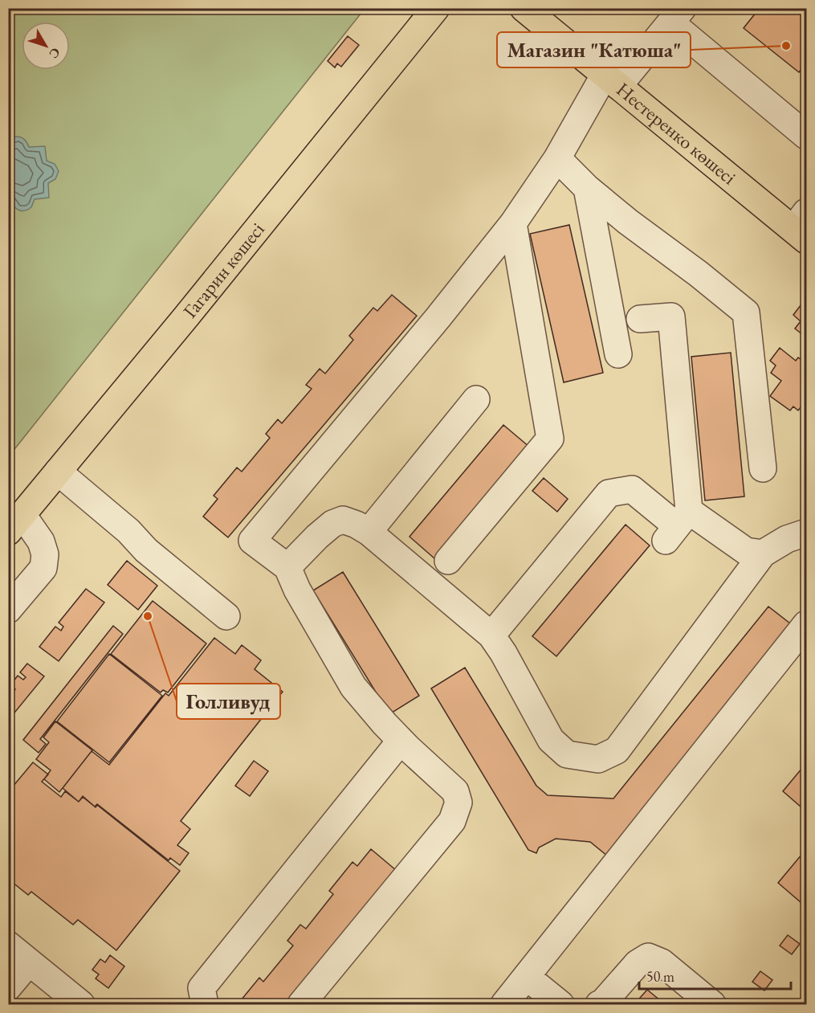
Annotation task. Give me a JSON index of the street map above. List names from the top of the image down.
{
  "streets": {
    "main road": ["Нестеренко көшесі", "Гагарин көшесі"]
  },
  "places": ["Магазин \"Катюша\"", "Голливуд"],
  "scale_bar": "50 m",
  "north": "bottom right"
}
